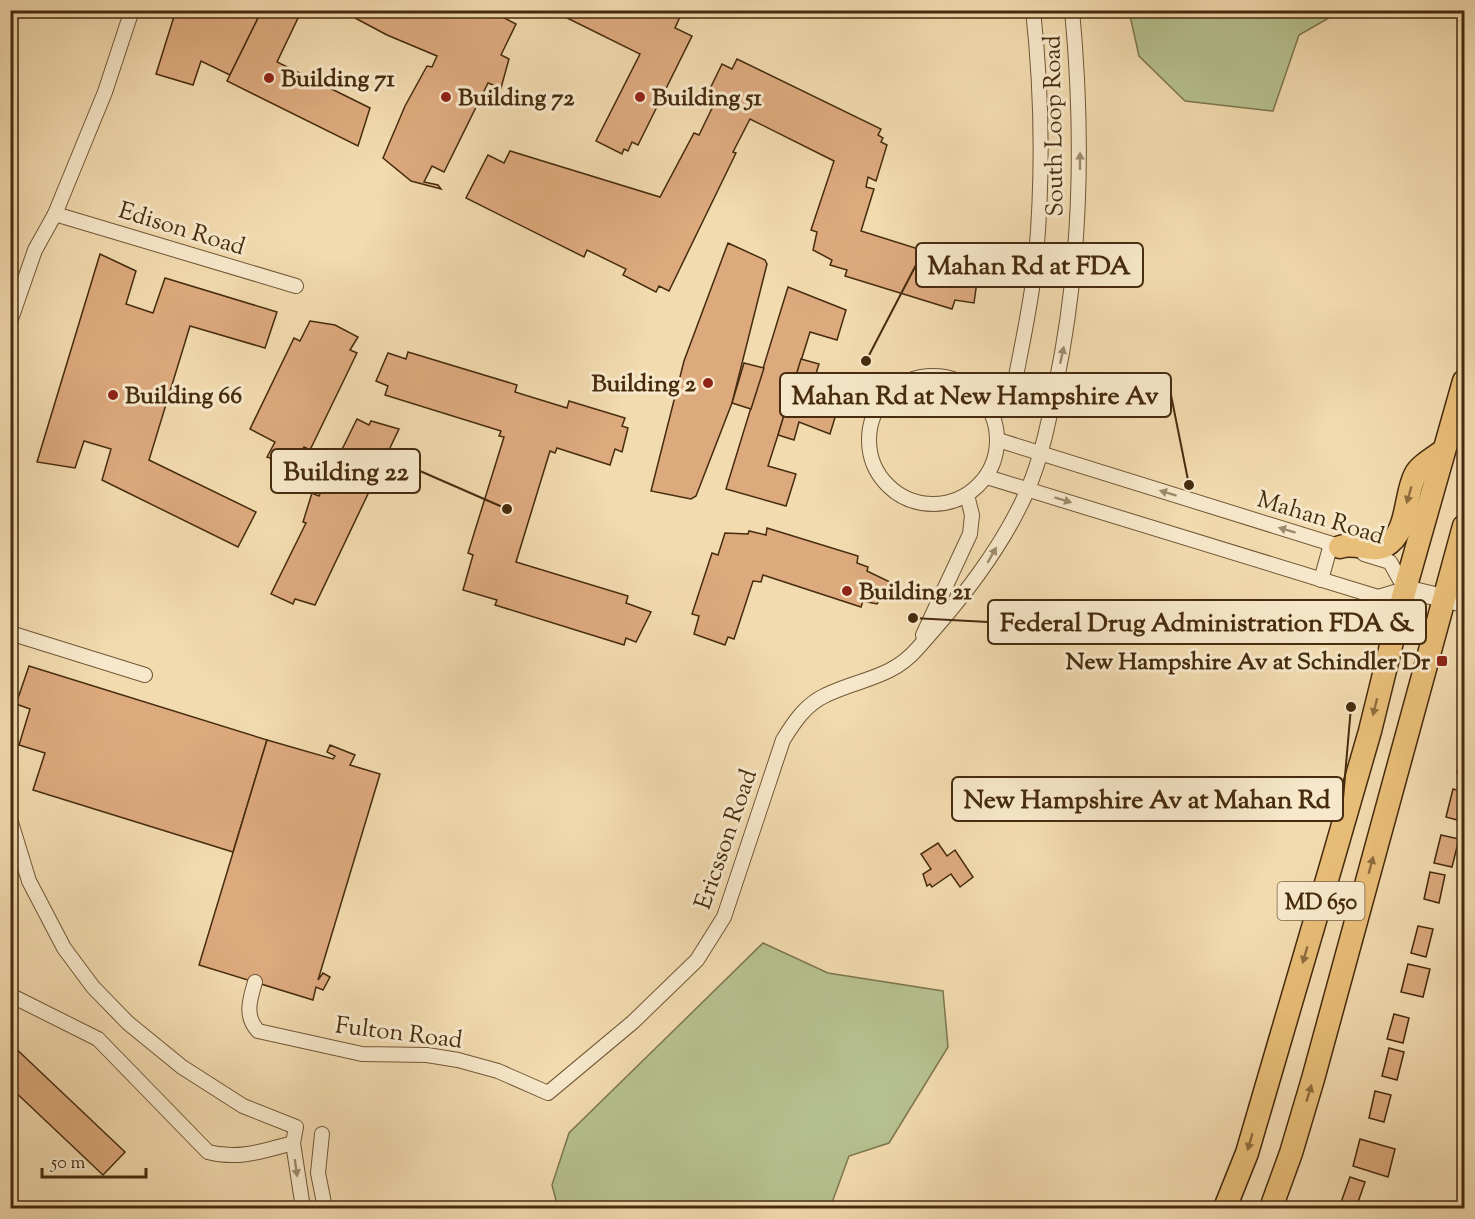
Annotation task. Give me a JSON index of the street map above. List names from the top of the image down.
{
  "streets": {
    "main road": ["MD 650"],
    "street": [
      "South Loop Road",
      "Edison Road",
      "Mahan Road",
      "Ericsson Road",
      "Fulton Road"
    ]
  },
  "crossings": [
    ["South Loop Road", "Mahan Road"],
    ["Mahan Road", "MD 650"],
    ["Ericsson Road", "Fulton Road"]
  ],
  "places": {
    "other": [
      "Building 71",
      "Building 72",
      "Building 51",
      "Mahan Rd at FDA",
      "Building 2",
      "Building 66",
      "Mahan Rd at New Hampshire Av",
      "Building 22",
      "Building 21",
      "Federal Drug Administration FDA &",
      "New Hampshire Av at Mahan Rd"
    ],
    "transit": ["New Hampshire Av at Schindler Dr"]
  },
  "scale_bar": "50 m"
}
